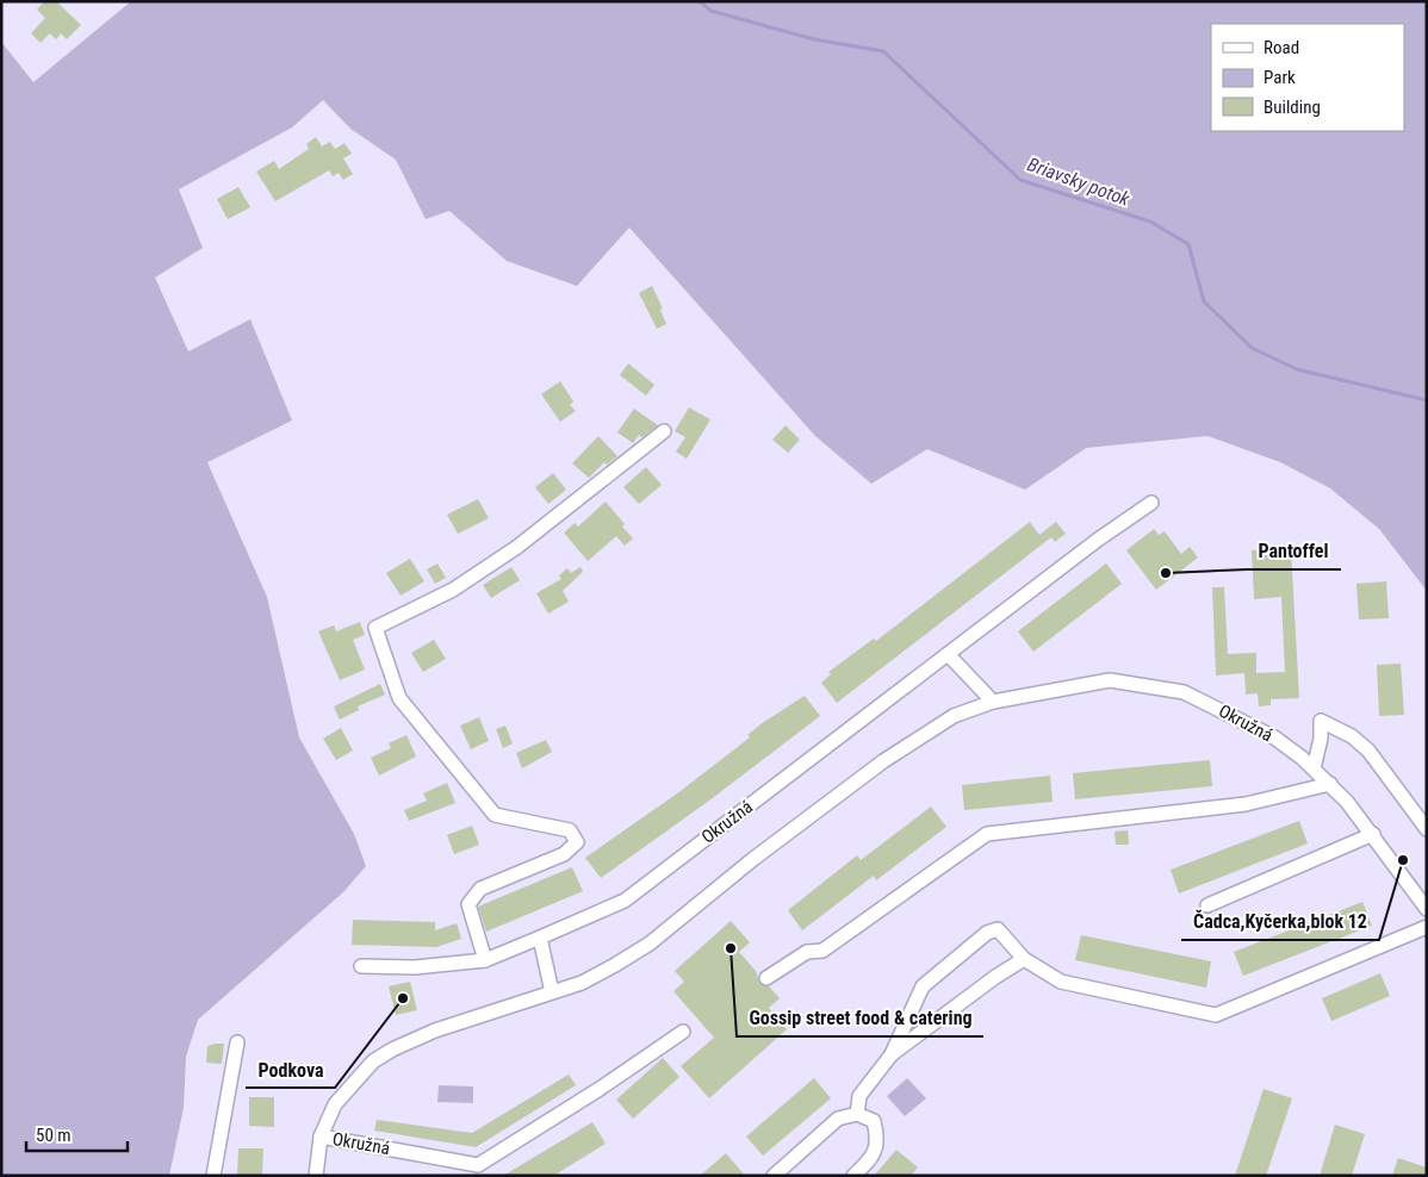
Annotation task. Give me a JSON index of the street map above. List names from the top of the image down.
{
  "streets": {
    "street": ["Okružná"]
  },
  "water": ["Briavsky potok"],
  "places": [
    "Pantoffel",
    "Čadca,Kyčerka,blok 12",
    "Gossip street food & catering",
    "Podkova"
  ],
  "legend": ["Road", "Park", "Building"],
  "scale_bar": "50 m"
}
